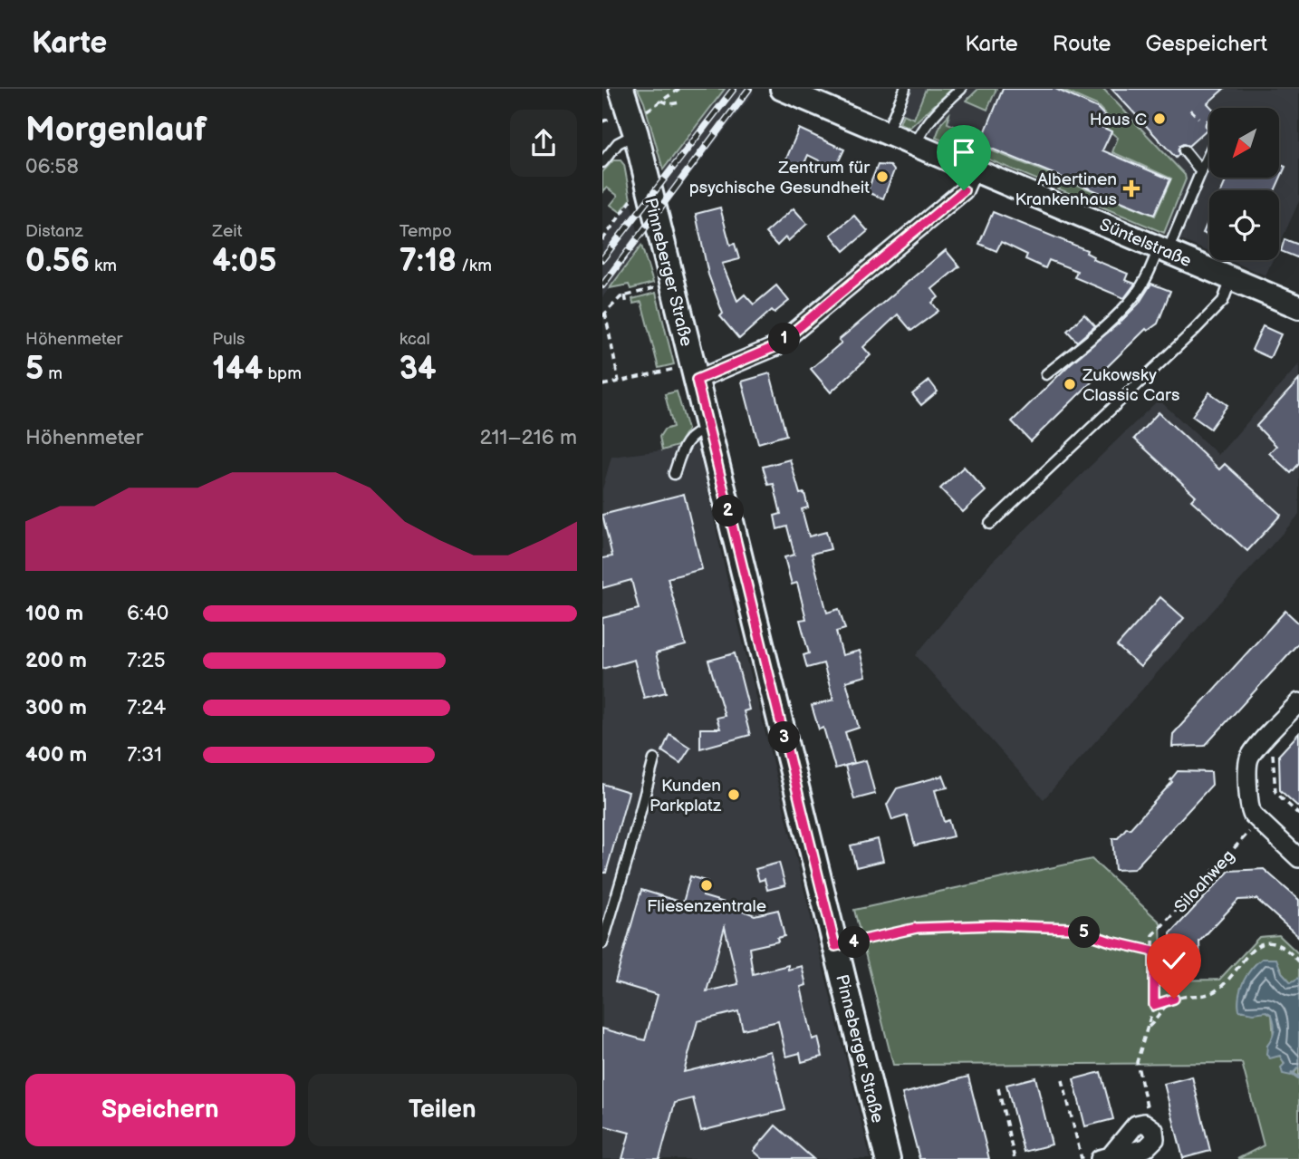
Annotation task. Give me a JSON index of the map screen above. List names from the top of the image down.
{
  "streets": {
    "main road": ["Pinneberger Straße"],
    "street": ["Süntelstraße"],
    "path": ["Siloahweg"]
  },
  "places": {
    "other": [
      "Haus C",
      "Zentrum für psychische Gesundheit",
      "Zukowsky Classic Cars",
      "Kunden Parkplatz",
      "Fliesenzentrale"
    ],
    "health": ["Albertinen Krankenhaus"]
  },
  "north": "bottom left",
  "page": {
    "header": "Karte",
    "nav": ["Karte", "Route", "Gespeichert"],
    "heading": ["Morgenlauf", "06:58"],
    "stats": [
      ["Distanz", "0.56 km"],
      ["Zeit", "4:05"],
      ["Tempo", "7:18 /km"],
      ["Höhenmeter", "5 m"],
      ["Puls", "144 bpm"],
      ["kcal", "34"]
    ],
    "pins": [
      "1",
      "2",
      "3",
      "5",
      "4"
    ],
    "chart": ["Höhenmeter", "211–216 m"],
    "list": [
      {
        "name": "100 m",
        "note": "6:40"
      },
      {
        "name": "200 m",
        "note": "7:25"
      },
      {
        "name": "300 m",
        "note": "7:24"
      },
      {
        "name": "400 m",
        "note": "7:31"
      }
    ],
    "buttons": ["Speichern", "Teilen"]
  }
}
